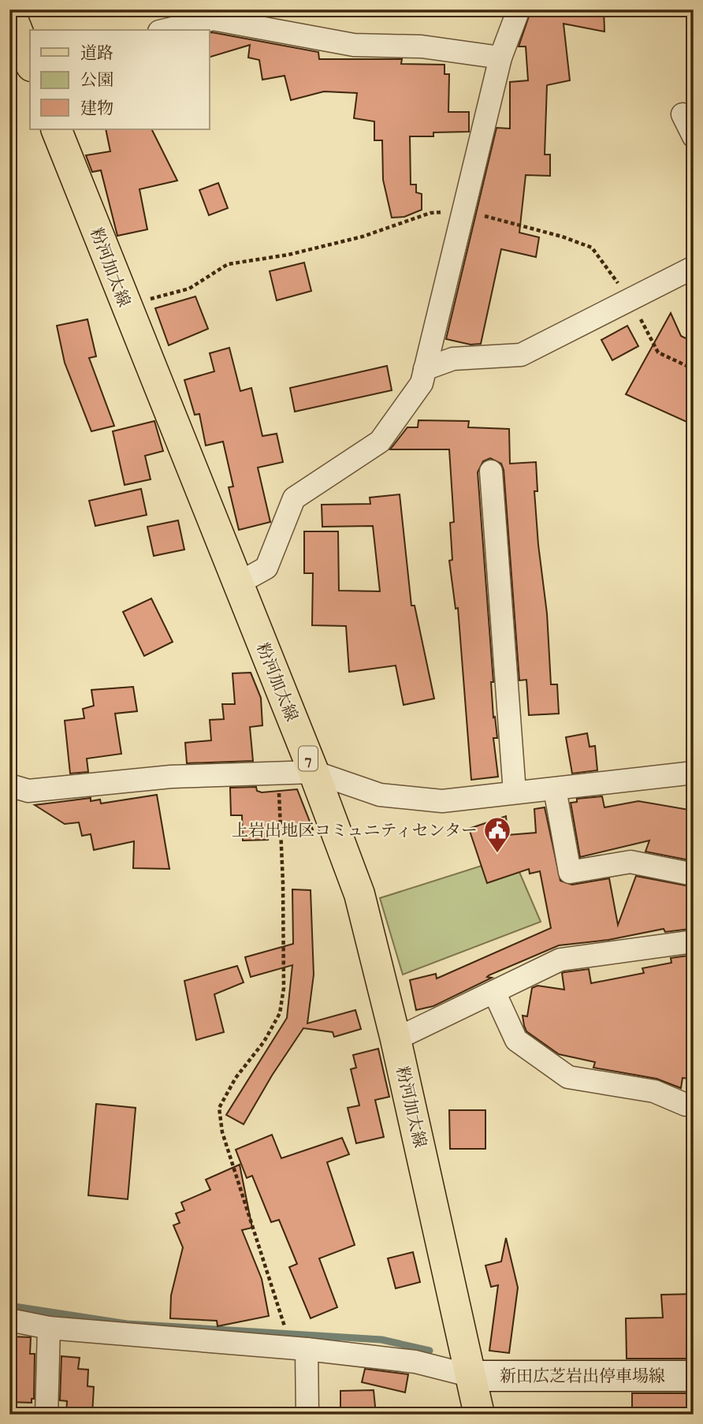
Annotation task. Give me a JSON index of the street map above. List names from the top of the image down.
{
  "streets": {
    "main road": ["粉河加太線", "7", "新田広芝岩出停車場線"]
  },
  "crossings": [
    ["粉河加太線", "新田広芝岩出停車場線"]
  ],
  "places": {
    "public building": ["上岩出地区コミュニティセンター"]
  },
  "legend": ["道路", "公園", "建物"]
}
